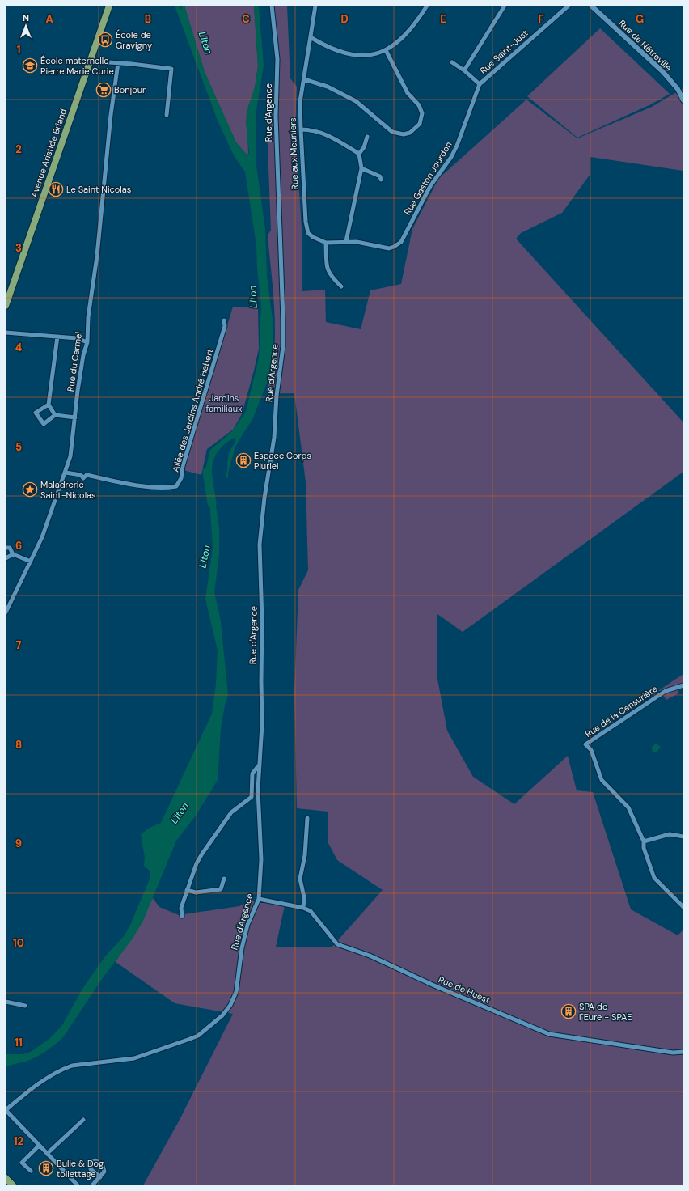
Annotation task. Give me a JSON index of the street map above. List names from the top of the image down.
{
  "streets": {
    "main road": ["Avenue Aristide Briand"],
    "street": [
      "Rue de Nétreville",
      "Rue Saint-Just",
      "Rue d'Argence",
      "Rue aux Meuniers",
      "Rue Gaston Jourdon",
      "Rue du Carmel",
      "Allée des Jardins André Hebert",
      "Rue de la Censurière",
      "Rue de Huest"
    ]
  },
  "crossings": [
    ["Rue Saint-Just", "Rue Gaston Jourdon"],
    ["Rue d'Argence", "Rue de Huest"],
    ["Rue aux Meuniers", "Rue Gaston Jourdon"],
    ["Rue du Carmel", "Allée des Jardins André Hebert"]
  ],
  "water": ["L'Iton"],
  "parks": ["Jardins familiaux"],
  "places": {
    "bus stop": ["École de Gravigny"],
    "school or university": ["École maternelle Pierre Marie Curie"],
    "supermarket": ["Bonjour"],
    "restaurant": ["Le Saint Nicolas"],
    "building": ["Espace Corps Pluriel", "SPA de l\"Eure - SPAE", "Bulle & Dog toilettage"],
    "place": ["Maladrerie Saint-Nicolas"]
  },
  "north": "top",
  "grid": {
    "columns": [
      "A",
      "B",
      "C",
      "D",
      "E",
      "F",
      "G"
    ],
    "rows": [
      "1",
      "2",
      "3",
      "4",
      "5",
      "6",
      "7",
      "8",
      "9",
      "10",
      "11",
      "12"
    ]
  }
}
